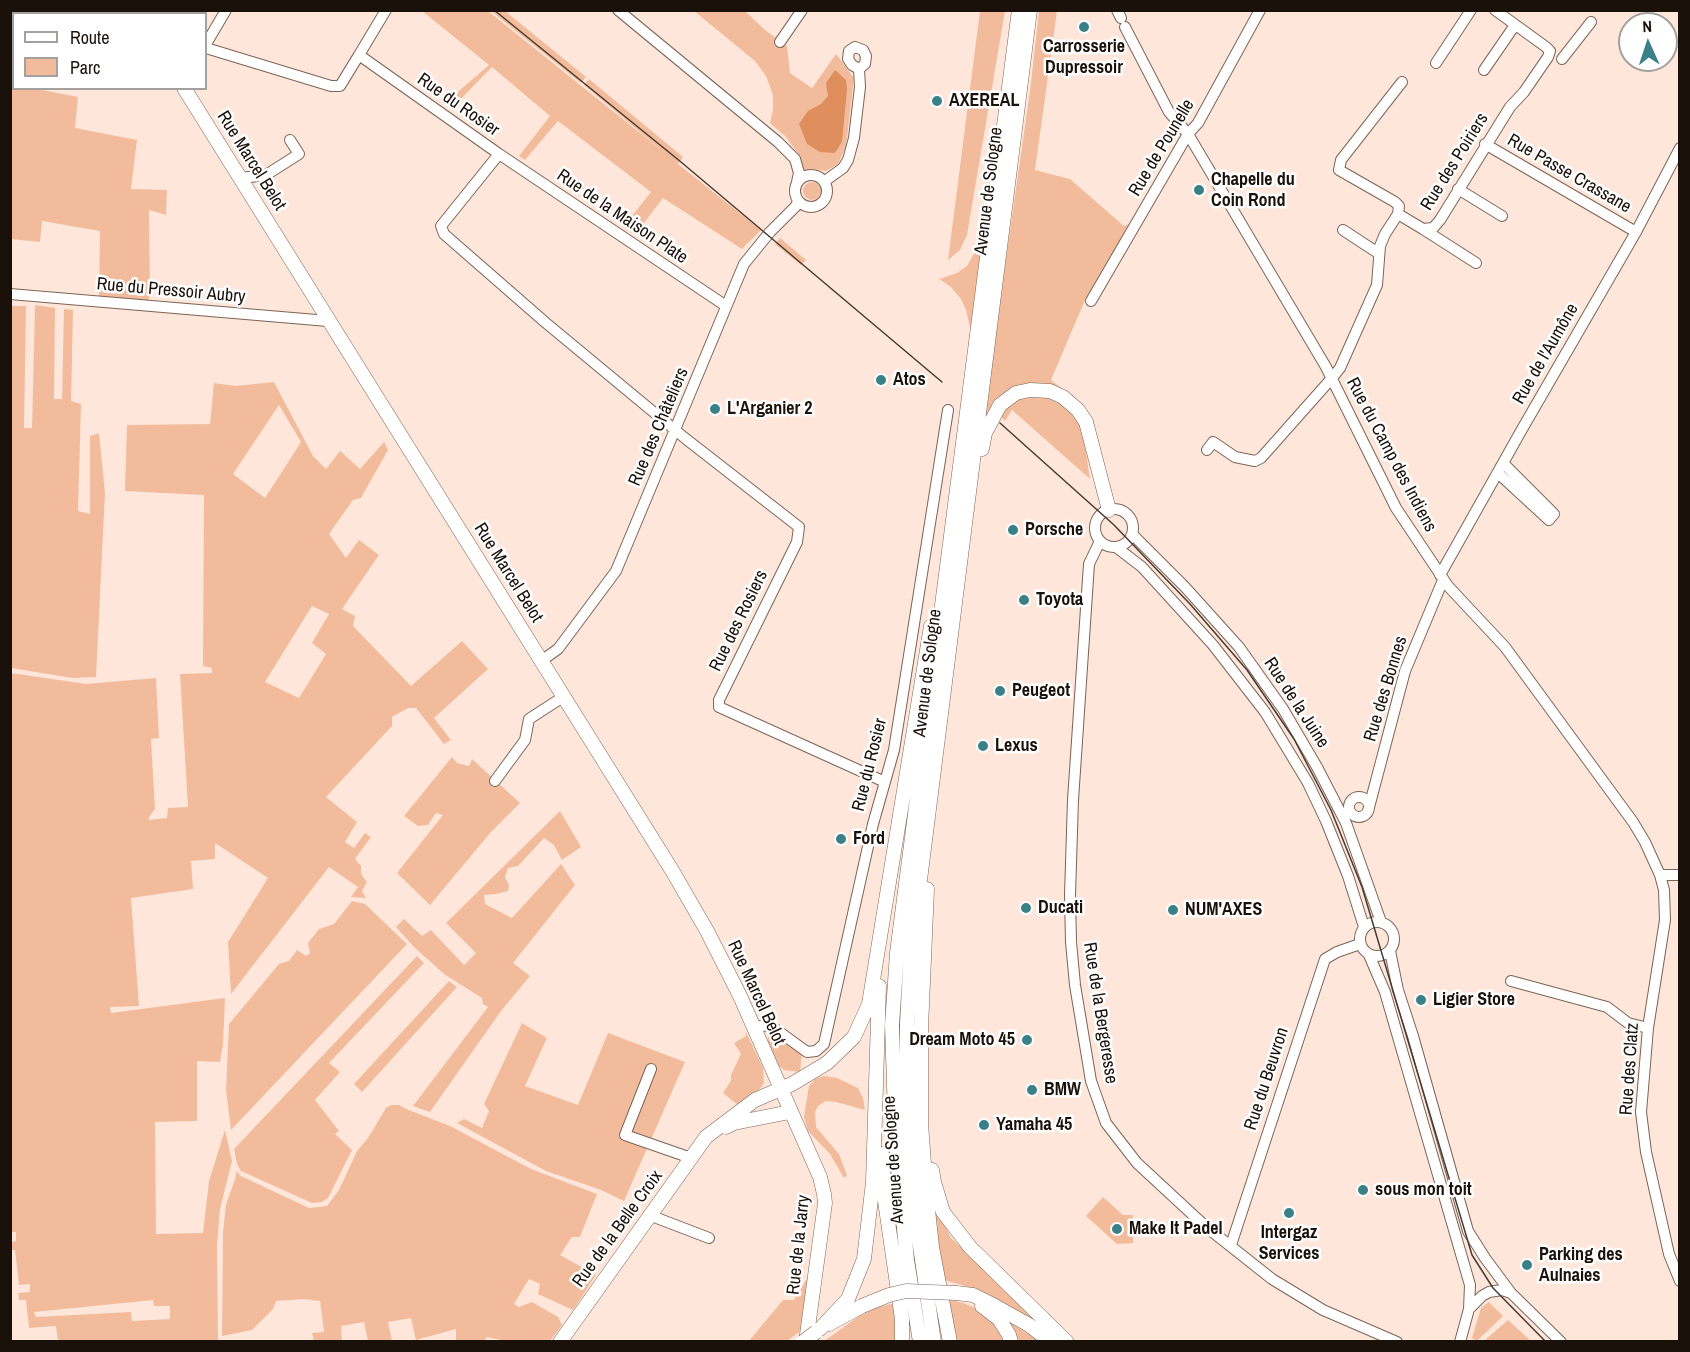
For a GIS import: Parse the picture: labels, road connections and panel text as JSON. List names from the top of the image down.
{
  "streets": {
    "main road": [
      "Rue Marcel Belot",
      "Avenue de Sologne",
      "Rue de la Belle Croix",
      "Rue de la Jarry"
    ],
    "street": [
      "Rue du Rosier",
      "Rue de Pounelle",
      "Rue des Poiriers",
      "Rue Passe Crassane",
      "Rue de la Maison Plate",
      "Rue du Pressoir Aubry",
      "Rue de l'Aumône",
      "Rue des Châteliers",
      "Rue du Camp des Indiens",
      "Rue des Rosiers",
      "Rue des Bonnes",
      "Rue de la Juine",
      "Rue de la Bergeresse",
      "Rue des Clatz",
      "Rue du Beuvron"
    ]
  },
  "crossings": [
    ["Rue du Rosier", "Rue Marcel Belot"],
    ["Rue du Rosier", "Rue de la Maison Plate"],
    ["Rue du Rosier", "Rue des Châteliers"],
    ["Rue du Rosier", "Rue des Rosiers"],
    ["Rue de Pounelle", "Rue du Camp des Indiens"],
    ["Rue Marcel Belot", "Rue du Pressoir Aubry"],
    ["Rue Marcel Belot", "Rue des Châteliers"],
    ["Rue Marcel Belot", "Rue de la Belle Croix"],
    ["Rue Marcel Belot", "Rue de la Jarry"],
    ["Rue des Poiriers", "Rue Passe Crassane"],
    ["Rue des Poiriers", "Rue du Camp des Indiens"],
    ["Rue Passe Crassane", "Rue de l'Aumône"],
    ["Rue de la Maison Plate", "Rue des Châteliers"],
    ["Rue de l'Aumône", "Rue du Camp des Indiens"],
    ["Rue de l'Aumône", "Rue des Bonnes"],
    ["Rue des Châteliers", "Rue des Rosiers"],
    ["Rue du Camp des Indiens", "Rue des Bonnes"],
    ["Rue du Camp des Indiens", "Rue des Clatz"],
    ["Rue de la Juine", "Rue de la Bergeresse"],
    ["Rue de la Juine", "Rue du Beuvron"],
    ["Rue de la Bergeresse", "Rue du Beuvron"],
    ["Rue de la Belle Croix", "Rue de la Jarry"]
  ],
  "places": [
    "Carrosserie Dupressoir",
    "AXEREAL",
    "Chapelle du Coin Rond",
    "Atos",
    "L'Arganier 2",
    "Porsche",
    "Toyota",
    "Peugeot",
    "Lexus",
    "Ford",
    "Ducati",
    "NUM'AXES",
    "Ligier Store",
    "Dream Moto 45",
    "BMW",
    "Yamaha 45",
    "sous mon toit",
    "Intergaz Services",
    "Make It Padel",
    "Parking des Aulnaies"
  ],
  "legend": ["Route", "Parc"],
  "north": "top"
}
